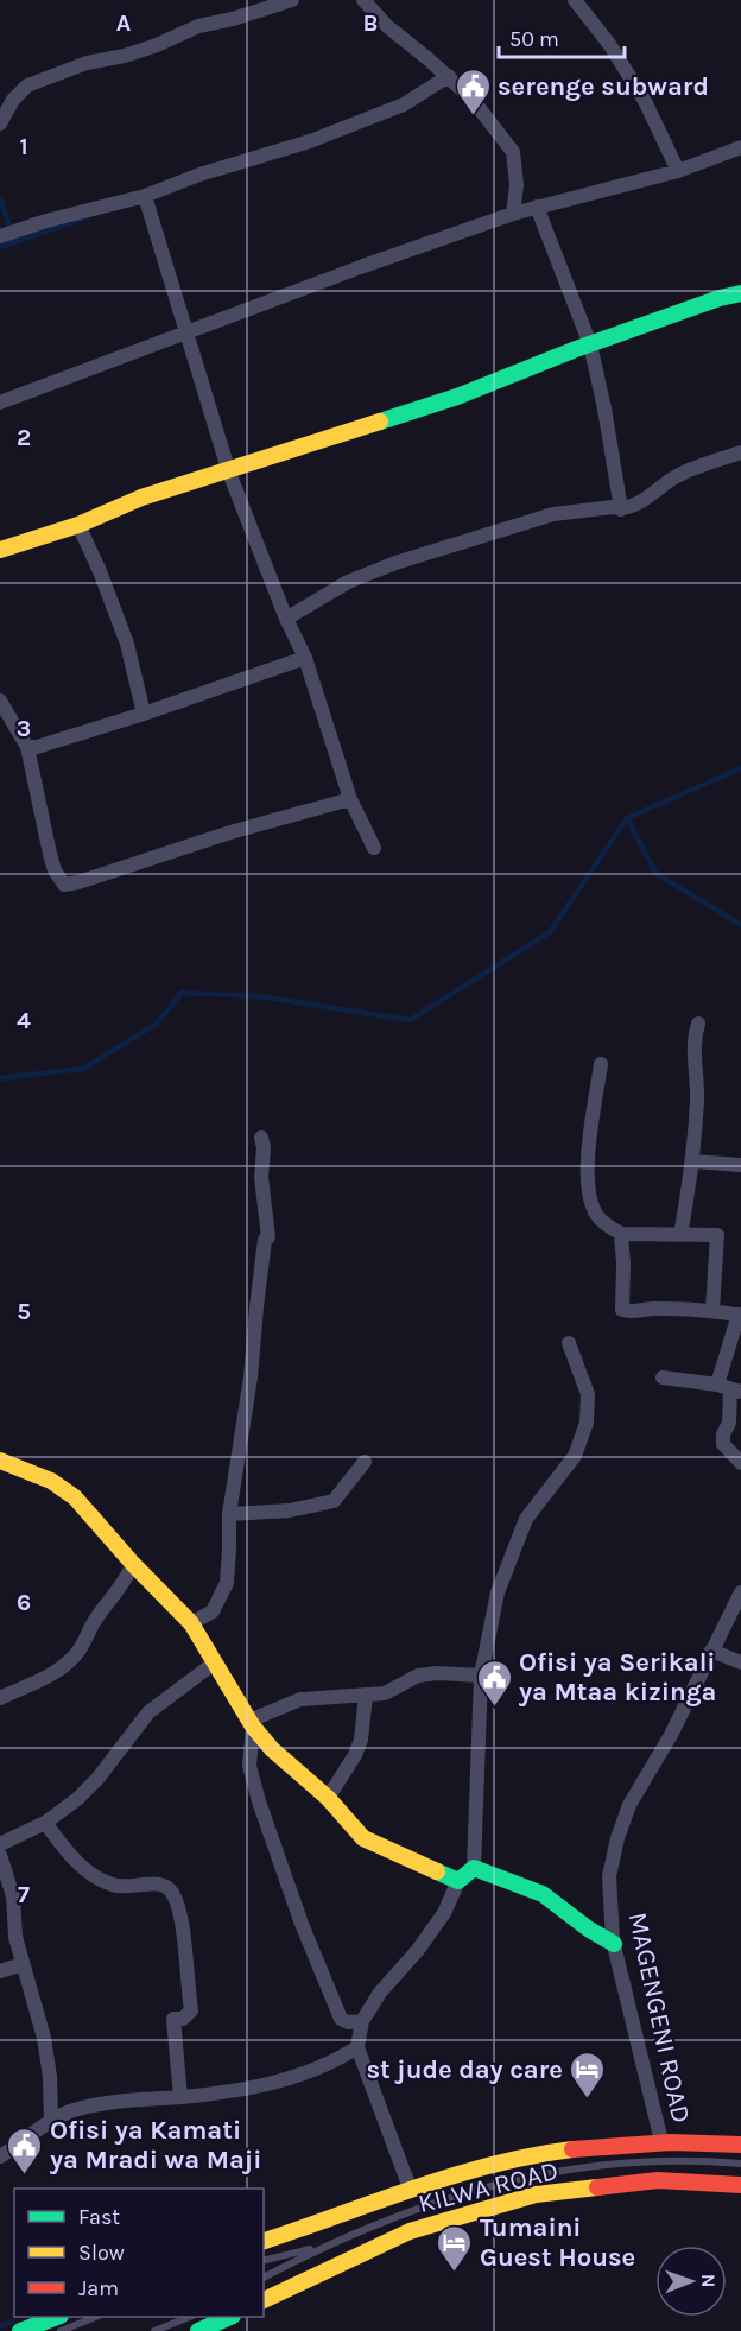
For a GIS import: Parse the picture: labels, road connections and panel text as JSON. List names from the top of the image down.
{
  "streets": {
    "main road": ["KILWA ROAD"],
    "street": ["MAGENGENI ROAD"]
  },
  "crossings": [
    ["MAGENGENI ROAD", "KILWA ROAD"]
  ],
  "places": {
    "public building": ["serenge subward", "Ofisi ya Serikali ya Mtaa kizinga", "Ofisi ya Kamati ya Mradi wa Maji"],
    "hotel": ["st jude day care", "Tumaini Guest House"]
  },
  "legend": ["Fast", "Slow", "Jam"],
  "scale_bar": "50 m",
  "north": "right",
  "grid": {
    "columns": ["A", "B"],
    "rows": [
      "1",
      "2",
      "3",
      "4",
      "5",
      "6",
      "7"
    ]
  }
}
